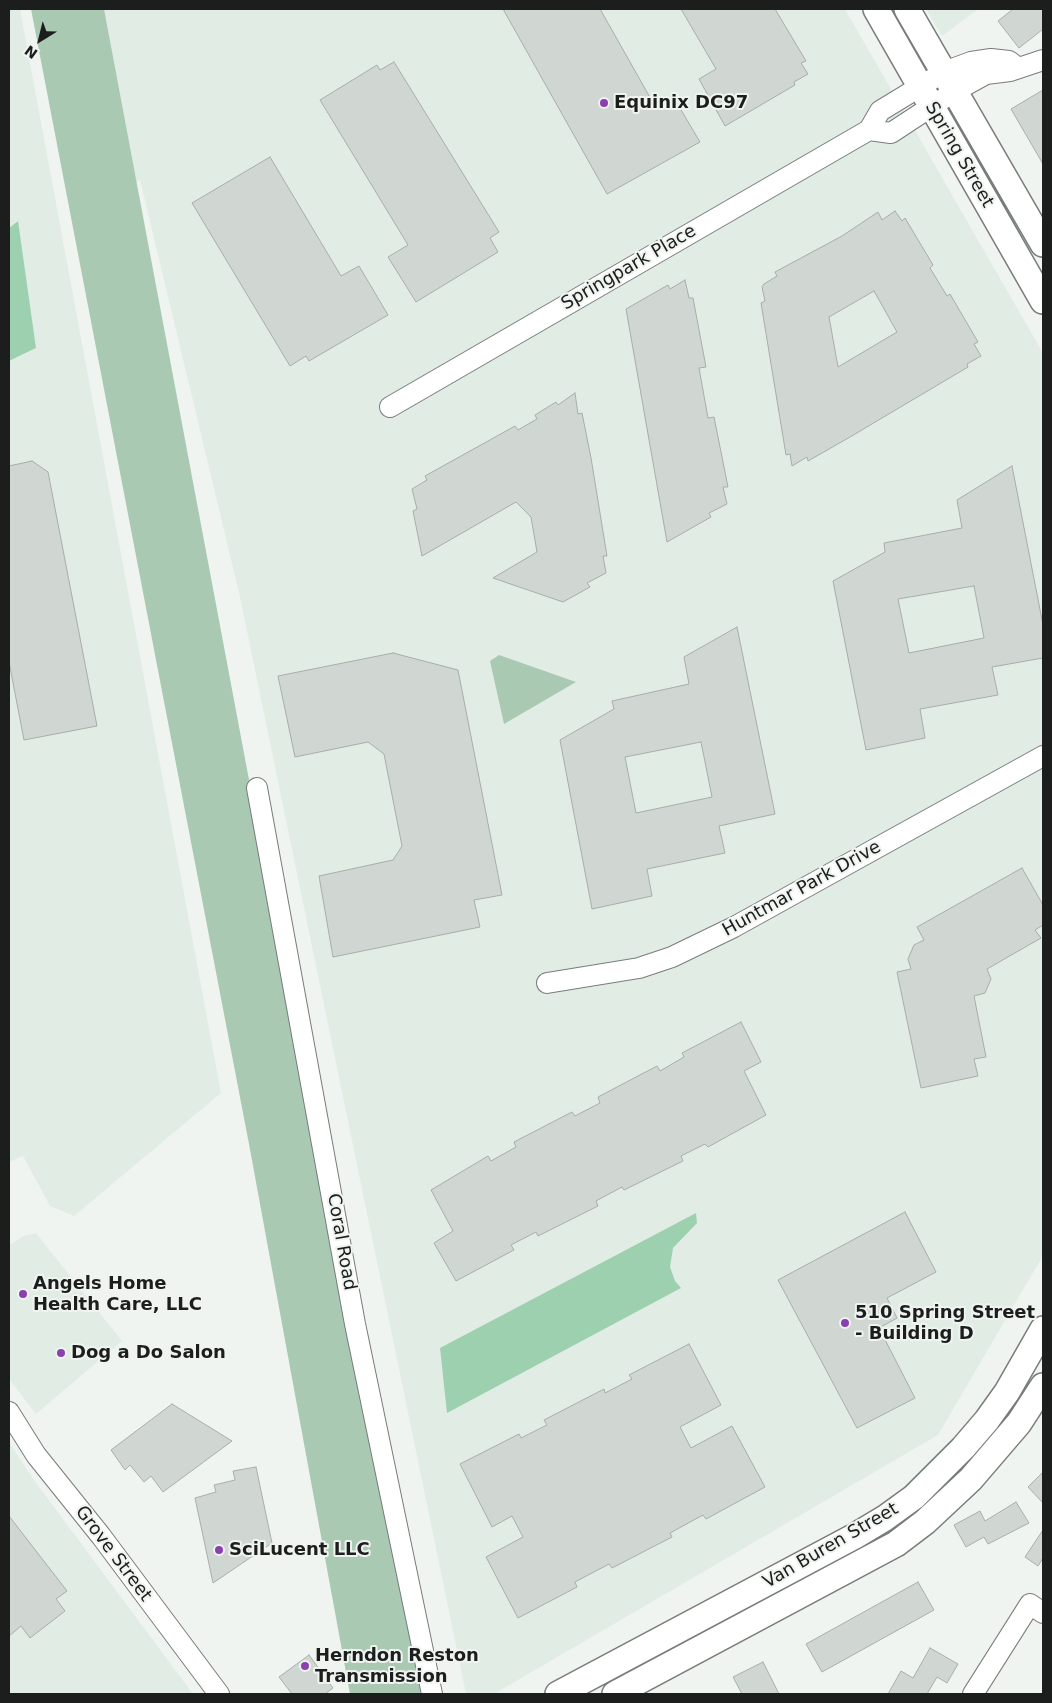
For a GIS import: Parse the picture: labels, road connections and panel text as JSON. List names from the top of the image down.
{
  "streets": {
    "main road": ["Spring Street", "Van Buren Street"],
    "street": [
      "Springpark Place",
      "Huntmar Park Drive",
      "Coral Road",
      "Grove Street"
    ]
  },
  "crossings": [
    ["Spring Street", "Springpark Place"]
  ],
  "places": [
    "Equinix DC97",
    "Angels Home Health Care, LLC",
    "510 Spring Street - Building D",
    "Dog a Do Salon",
    "SciLucent LLC",
    "Herndon Reston Transmission"
  ],
  "north": "bottom left"
}
